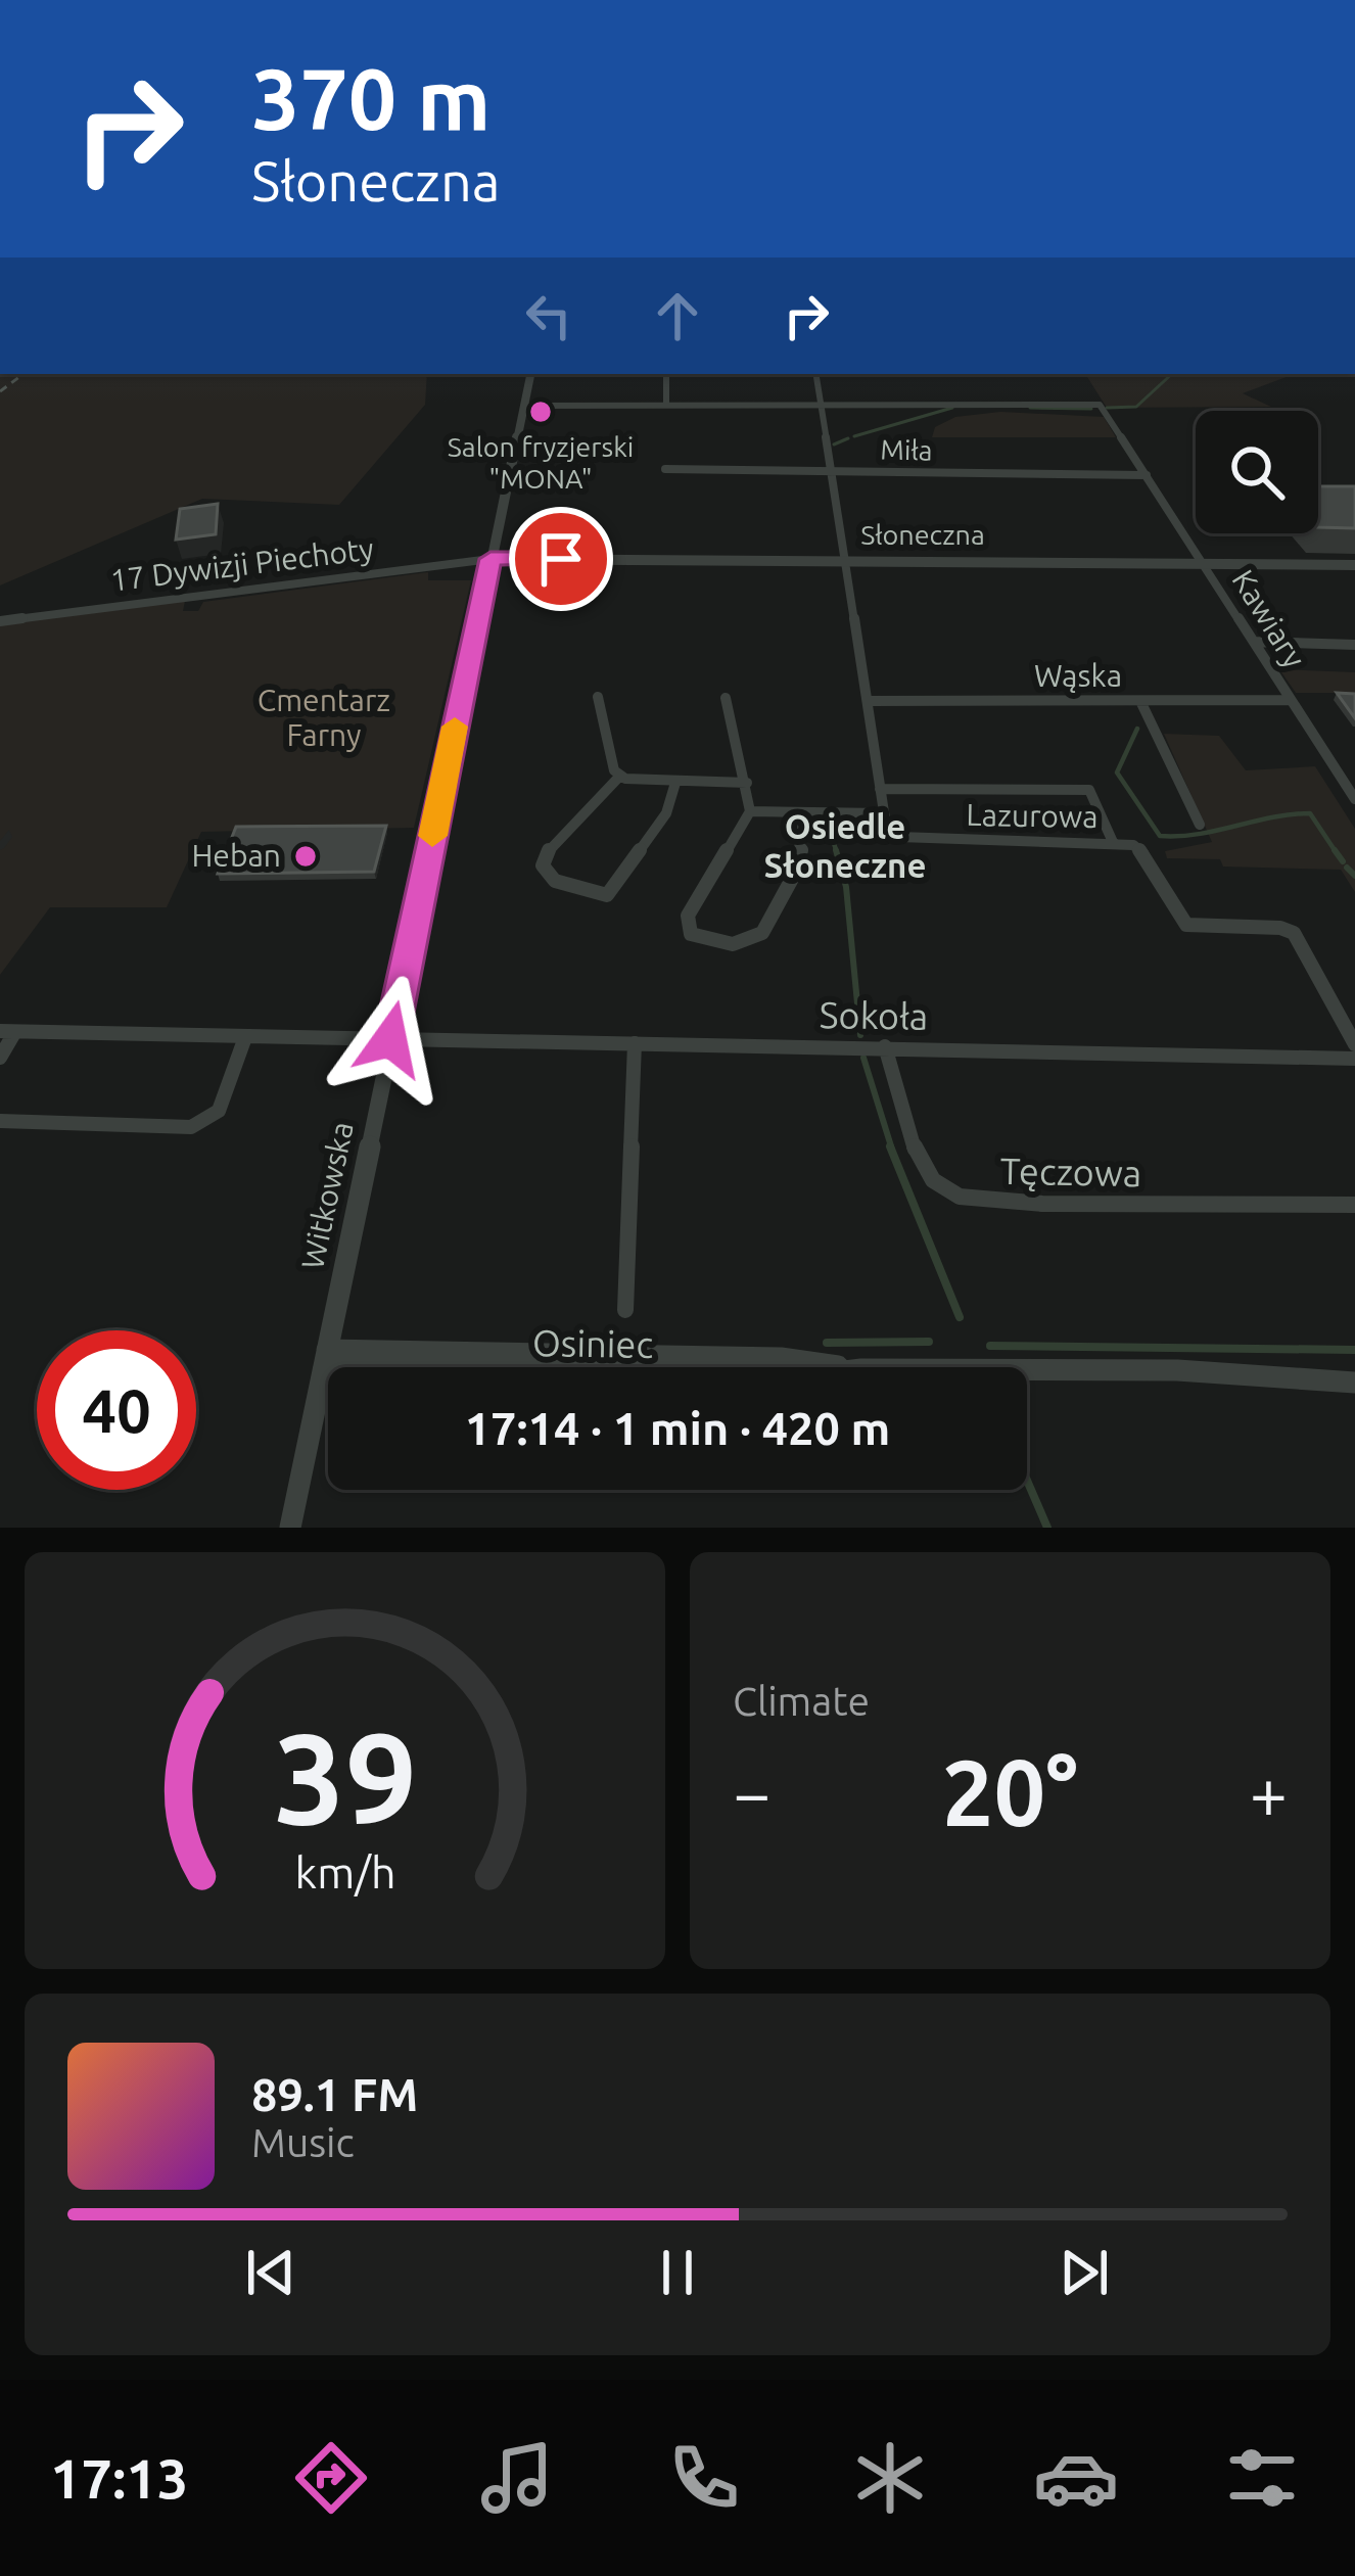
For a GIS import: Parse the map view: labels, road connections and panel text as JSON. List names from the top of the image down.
{
  "streets": {
    "street": [
      "Miła",
      "Słoneczna",
      "17 Dywizji Piechoty",
      "Kawiary",
      "Wąska",
      "Lazurowa",
      "Sokoła",
      "Tęczowa",
      "Witkowska",
      "Osiniec"
    ]
  },
  "crossings": [
    ["Miła", "Kawiary"],
    ["Słoneczna", "17 Dywizji Piechoty"],
    ["Słoneczna", "Kawiary"],
    ["Słoneczna", "Witkowska"],
    ["17 Dywizji Piechoty", "Witkowska"],
    ["Kawiary", "Wąska"],
    ["Sokoła", "Tęczowa"],
    ["Sokoła", "Witkowska"],
    ["Witkowska", "Osiniec"]
  ],
  "districts": ["Osiedle Słoneczne"],
  "parks": ["Cmentarz Farny"],
  "places": ["Salon fryzjerski \"MONA\"", "Heban"],
  "page": {
    "turn": ["370 m", "Słoneczna"],
    "limit": "40",
    "trip": "17:14 · 1 min · 420 m",
    "tile": "Climate",
    "heat": ["−", "20°", "+"],
    "song": ["89.1 FM", "Music"],
    "tabs": "17:13",
    "gauge": ["39", "km/h"]
  }
}
